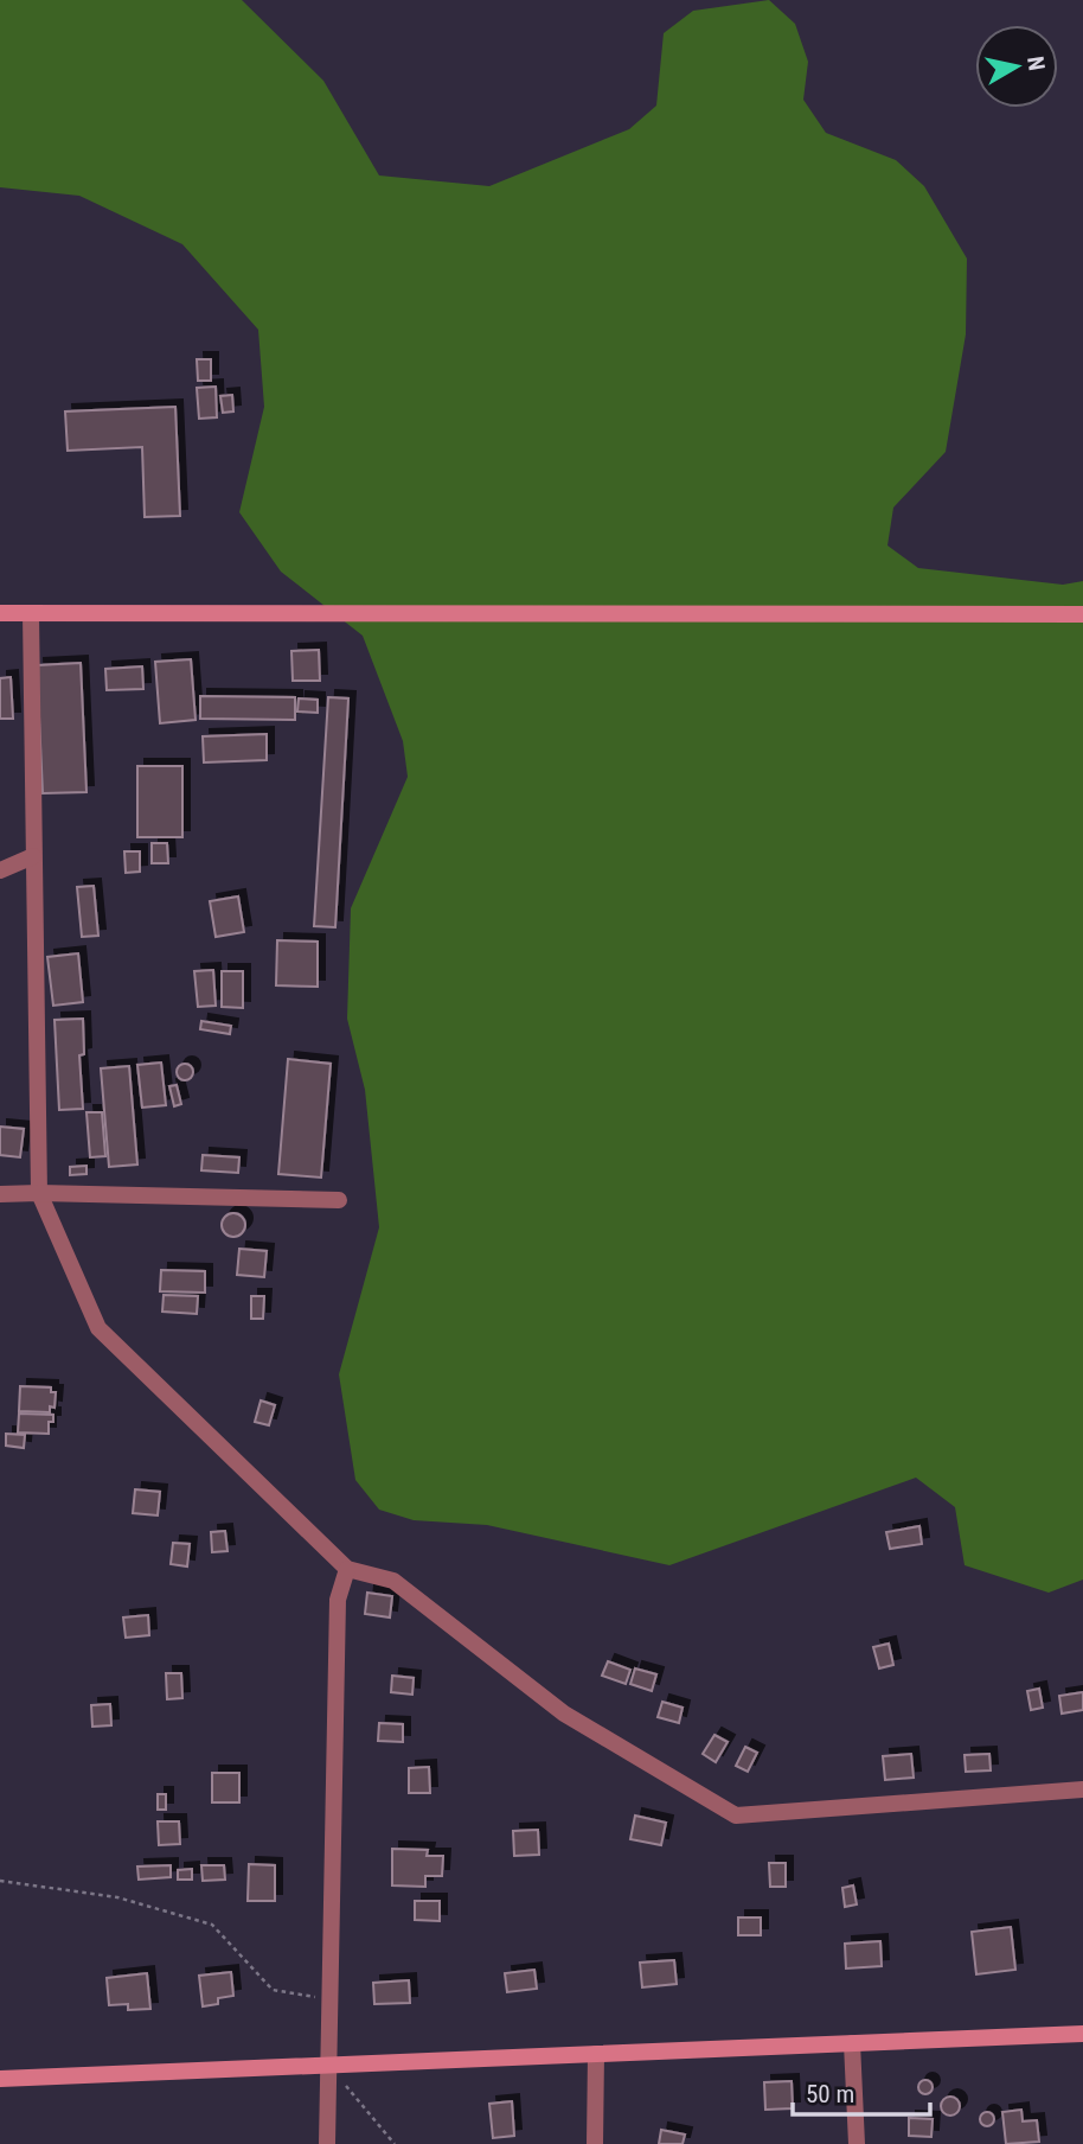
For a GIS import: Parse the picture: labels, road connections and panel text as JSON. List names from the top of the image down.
{
  "scale_bar": "50 m",
  "north": "right"
}
